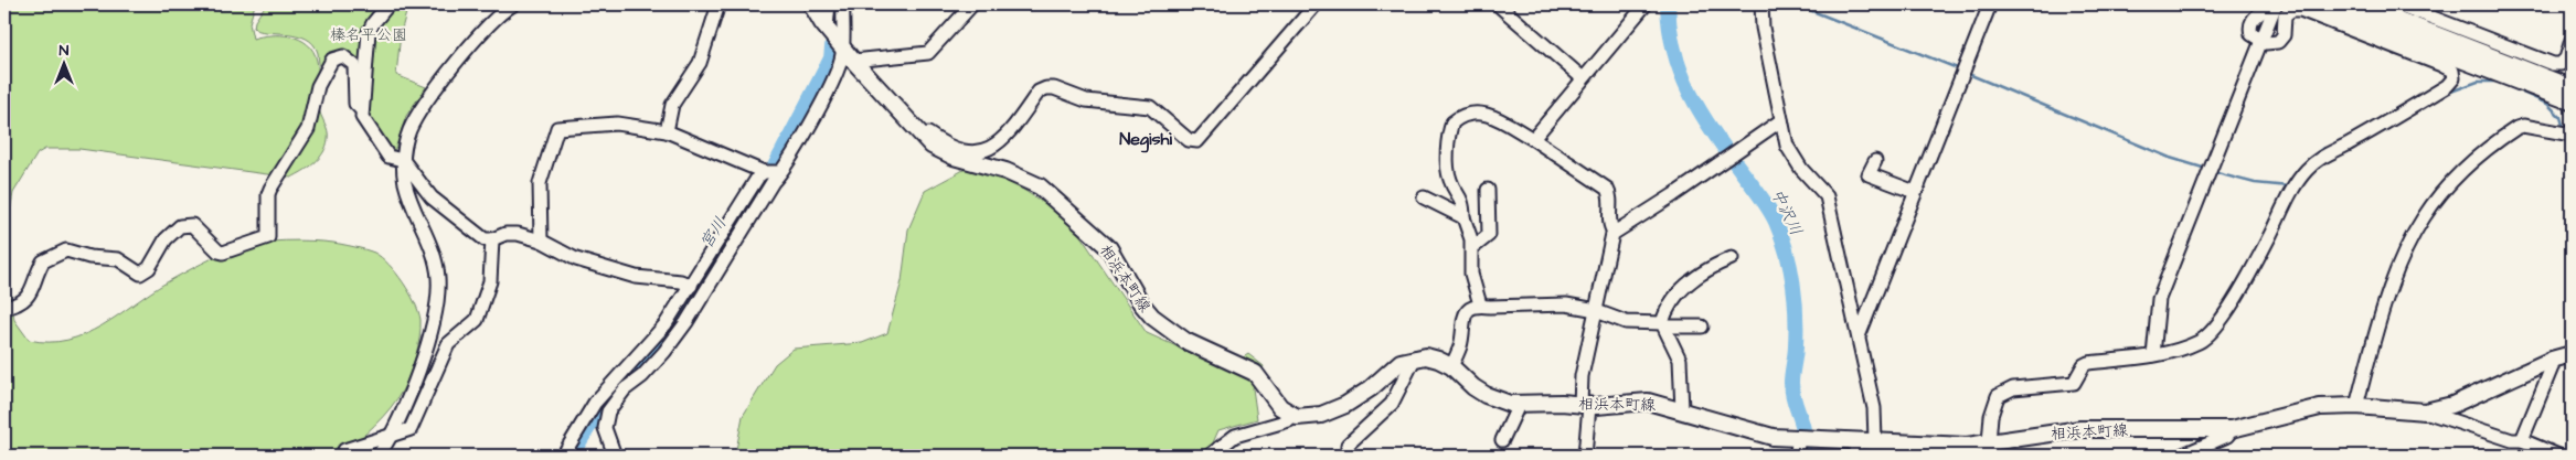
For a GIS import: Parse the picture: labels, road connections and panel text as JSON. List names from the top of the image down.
{
  "streets": {
    "main road": ["相浜本町線"]
  },
  "districts": ["Negishi"],
  "water": ["中沢川", "宮川"],
  "parks": ["榛名平公園"],
  "north": "top"
}
